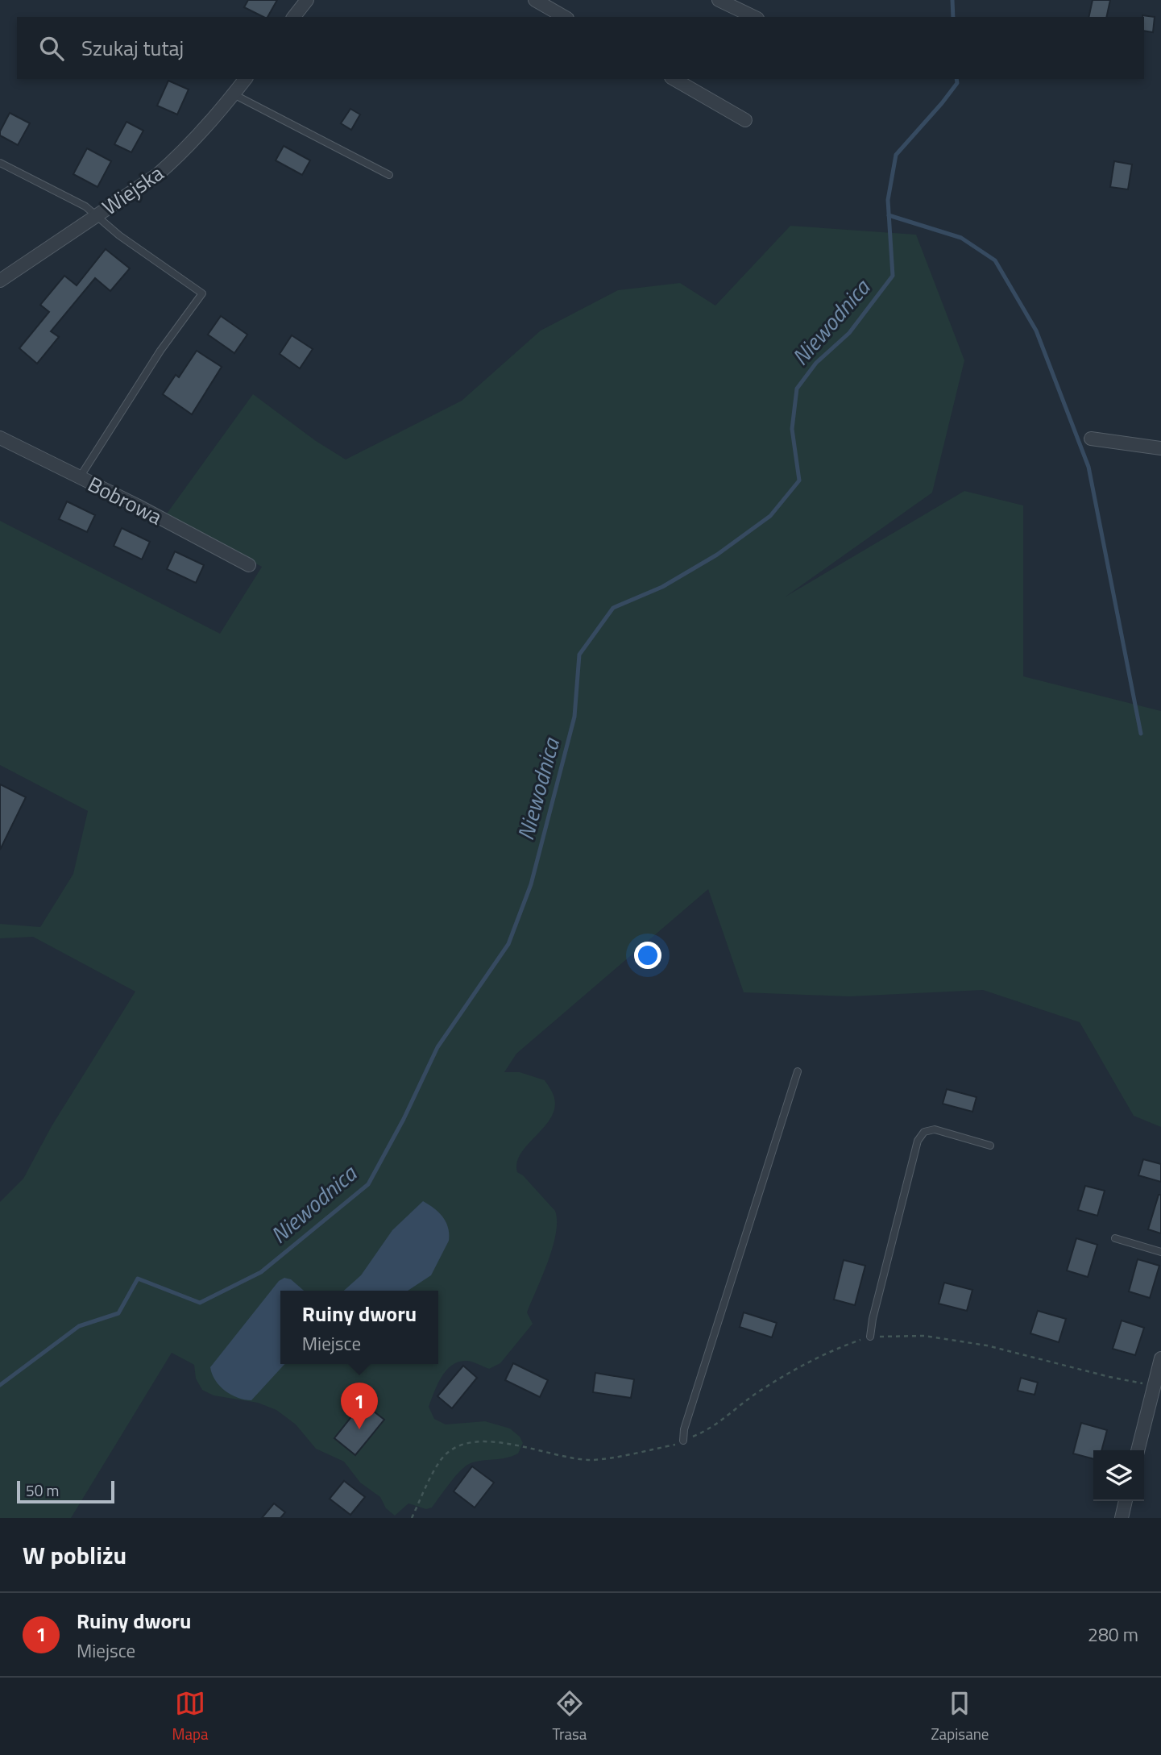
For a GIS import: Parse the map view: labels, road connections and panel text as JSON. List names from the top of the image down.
{
  "streets": {
    "street": ["Wiejska", "Bobrowa"]
  },
  "water": ["Niewodnica"],
  "scale_bar": "50 m",
  "page": {
    "search": "Szukaj tutaj",
    "popup": ["Ruiny dworu", "Miejsce"],
    "pins": "1",
    "scale": "50 m",
    "heading": "W pobliżu",
    "list": [
      {
        "mark": "1",
        "name": "Ruiny dworu",
        "note": "Miejsce",
        "value": "280 m"
      }
    ],
    "nav": ["Mapa", "Trasa", "Zapisane"]
  }
}
